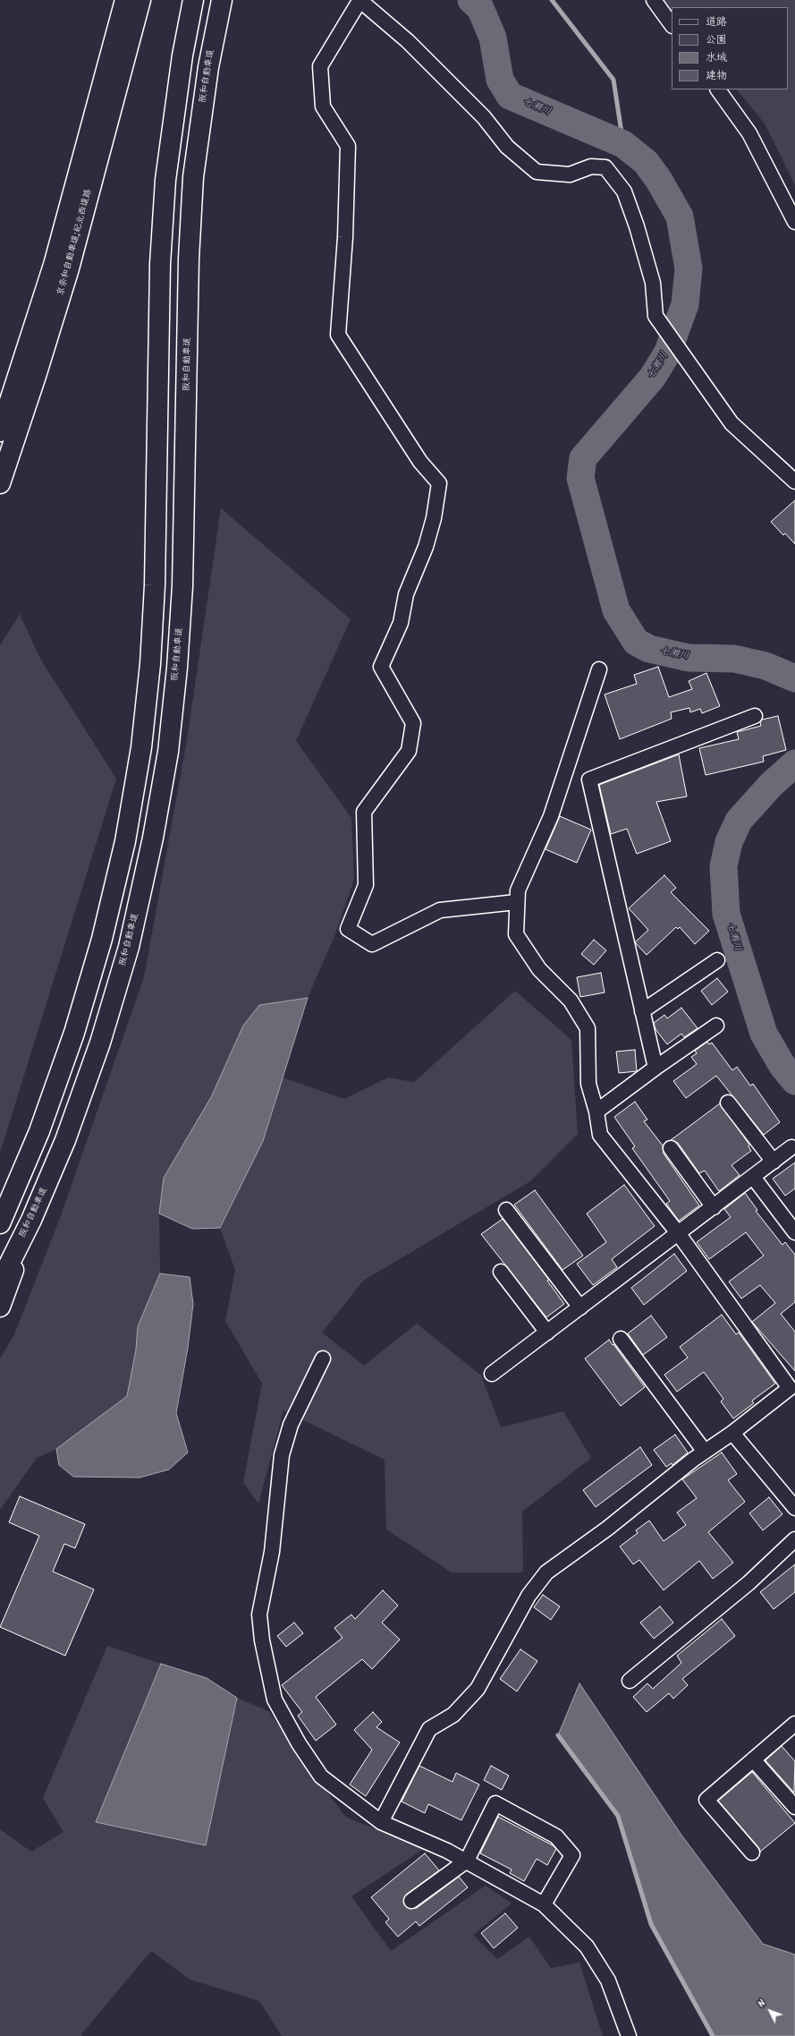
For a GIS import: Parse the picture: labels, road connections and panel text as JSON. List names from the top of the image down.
{
  "streets": {
    "highway": ["阪和自動車道", "京奈和自動車道;紀北西道路"]
  },
  "water": ["七瀬川"],
  "legend": [
    "道路",
    "公園",
    "水域",
    "建物"
  ],
  "north": "top left"
}
